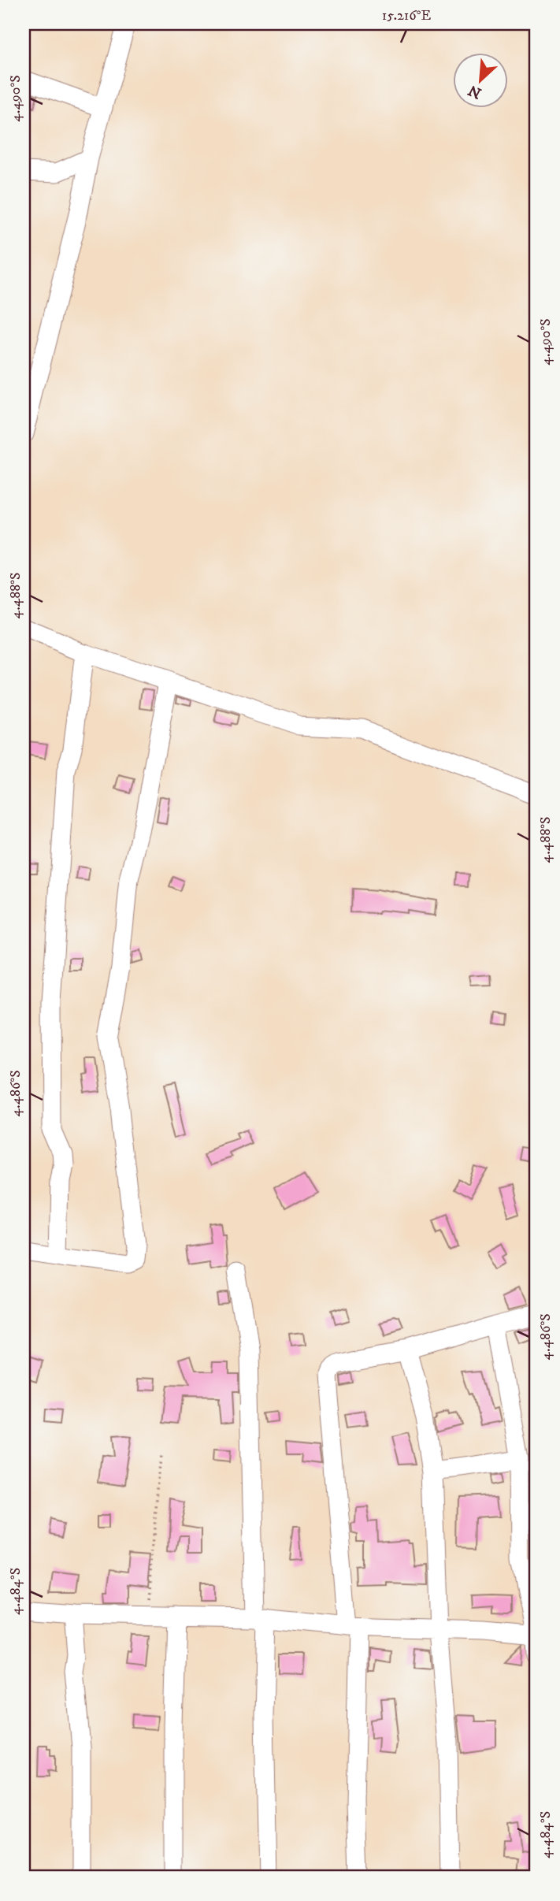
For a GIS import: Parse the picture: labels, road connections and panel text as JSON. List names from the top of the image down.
{
  "north": "bottom left",
  "coordinates": [
    "15.216°E",
    "4.490°S",
    "4.488°S",
    "4.486°S",
    "4.484°S"
  ]
}
